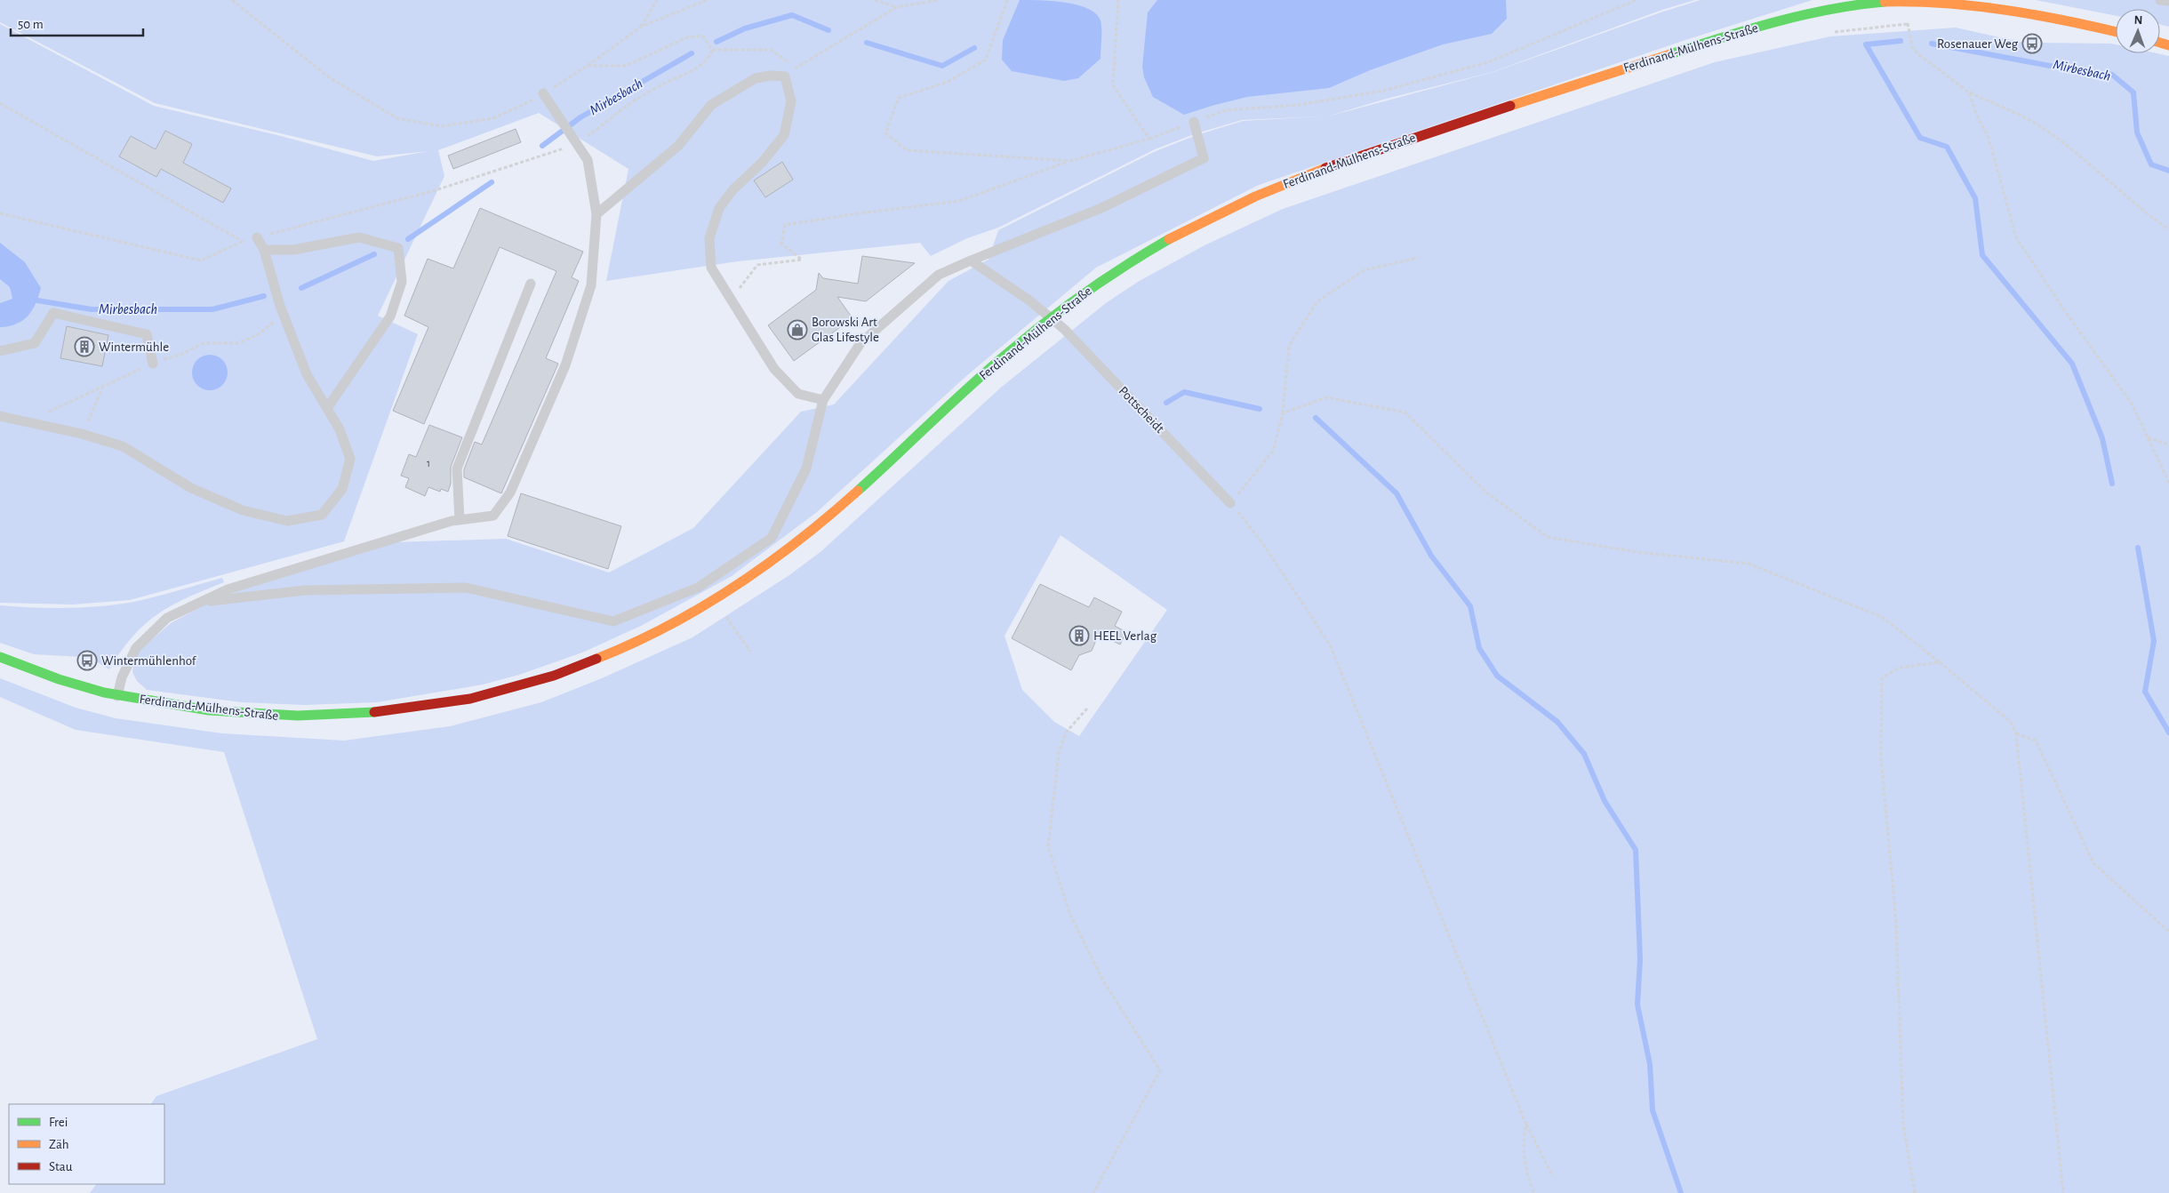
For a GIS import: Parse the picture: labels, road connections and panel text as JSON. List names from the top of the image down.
{
  "streets": {
    "main road": ["Ferdinand-Mülhens-Straße"],
    "lane": ["Pottscheidt"]
  },
  "crossings": [
    ["Ferdinand-Mülhens-Straße", "Pottscheidt"]
  ],
  "water": ["Mirbesbach"],
  "places": {
    "bus stop": ["Rosenauer Weg", "Wintermühlenhof"],
    "shop": ["Borowski Art Glas Lifestyle"],
    "building": ["Wintermühle", "HEEL Verlag"]
  },
  "house_numbers": ["1"],
  "legend": ["Frei", "Zäh", "Stau"],
  "scale_bar": "50 m",
  "north": "top"
}
